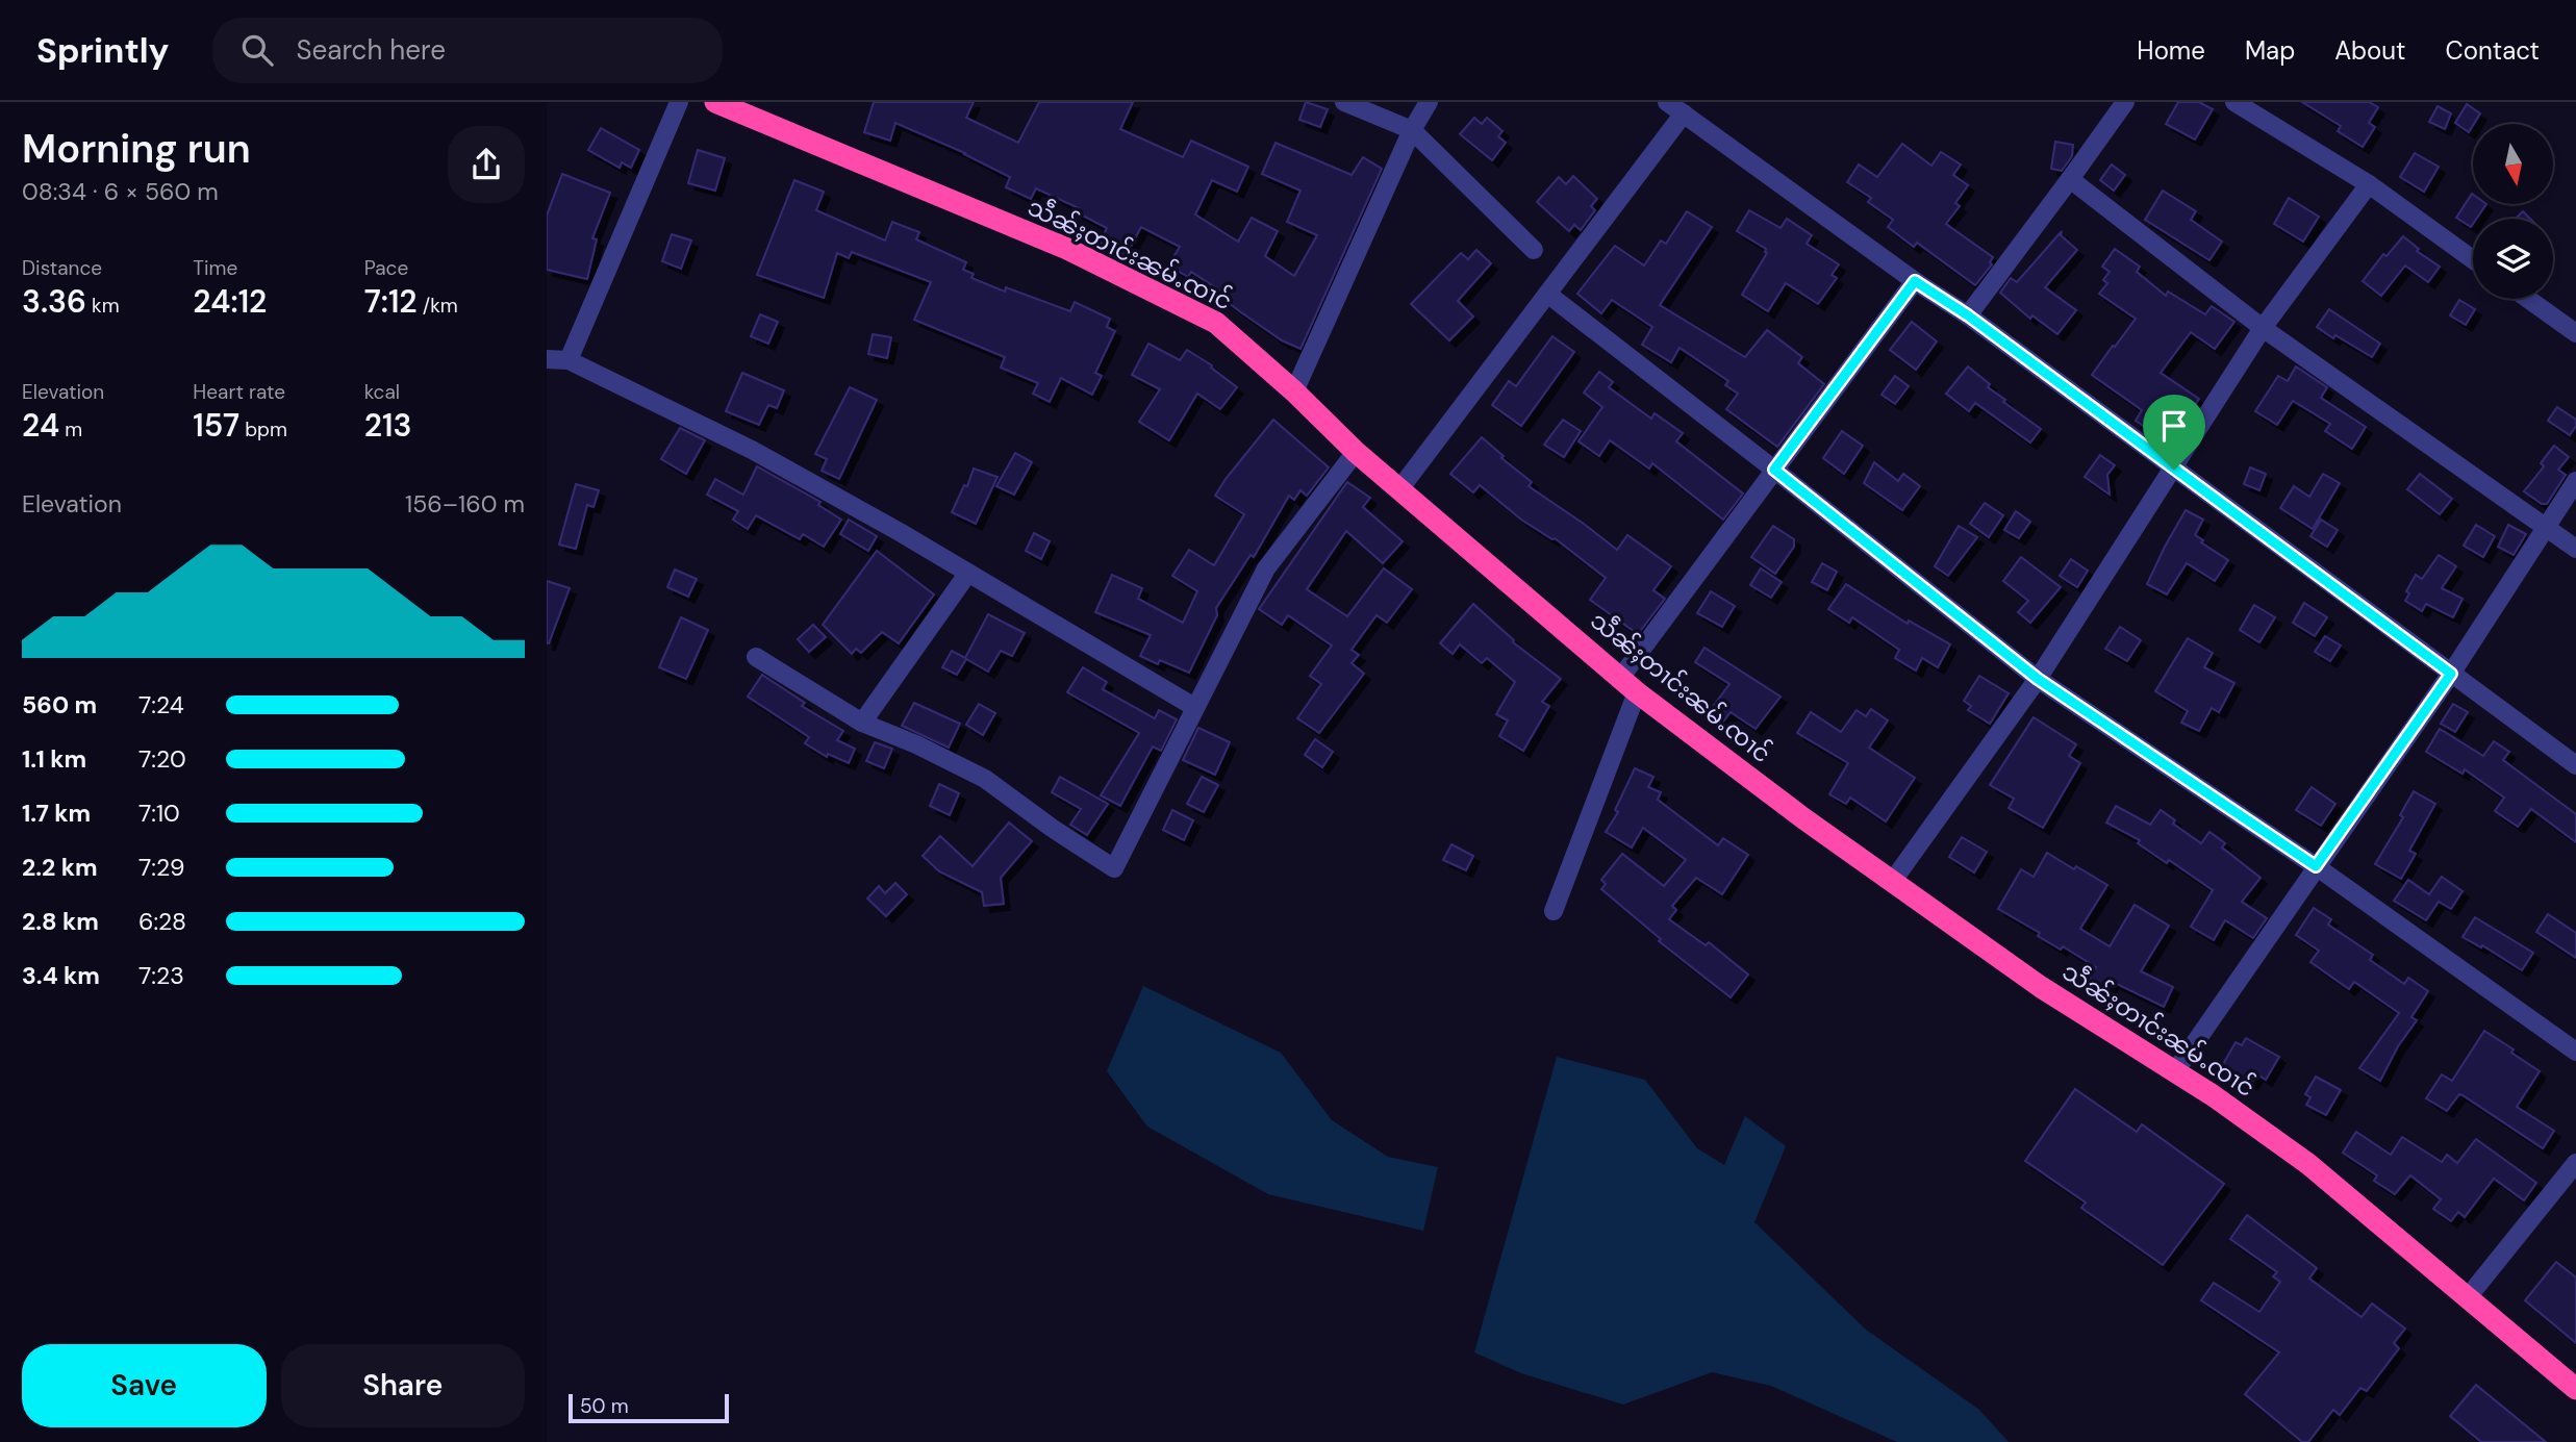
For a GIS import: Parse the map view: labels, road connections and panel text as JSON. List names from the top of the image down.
{
  "streets": {
    "highway": ["သဵၼ်ႈတၢင်းၼမ်ႉၸၢင်"]
  },
  "scale_bar": "50 m",
  "north": "bottom",
  "page": {
    "header": "Sprintly",
    "search": "Search here",
    "nav": [
      "Home",
      "Map",
      "About",
      "Contact"
    ],
    "heading": ["Morning run", "08:34 · 6 × 560 m"],
    "stats": [
      ["Distance", "3.36 km"],
      ["Time", "24:12"],
      ["Pace", "7:12 /km"],
      ["Elevation", "24 m"],
      ["Heart rate", "157 bpm"],
      ["kcal", "213"]
    ],
    "chart": ["Elevation", "156–160 m"],
    "list": [
      {
        "name": "560 m",
        "note": "7:24"
      },
      {
        "name": "1.1 km",
        "note": "7:20"
      },
      {
        "name": "1.7 km",
        "note": "7:10"
      },
      {
        "name": "2.2 km",
        "note": "7:29"
      },
      {
        "name": "2.8 km",
        "note": "6:28"
      },
      {
        "name": "3.4 km",
        "note": "7:23"
      }
    ],
    "buttons": ["Save", "Share"],
    "scale": "50 m"
  }
}
